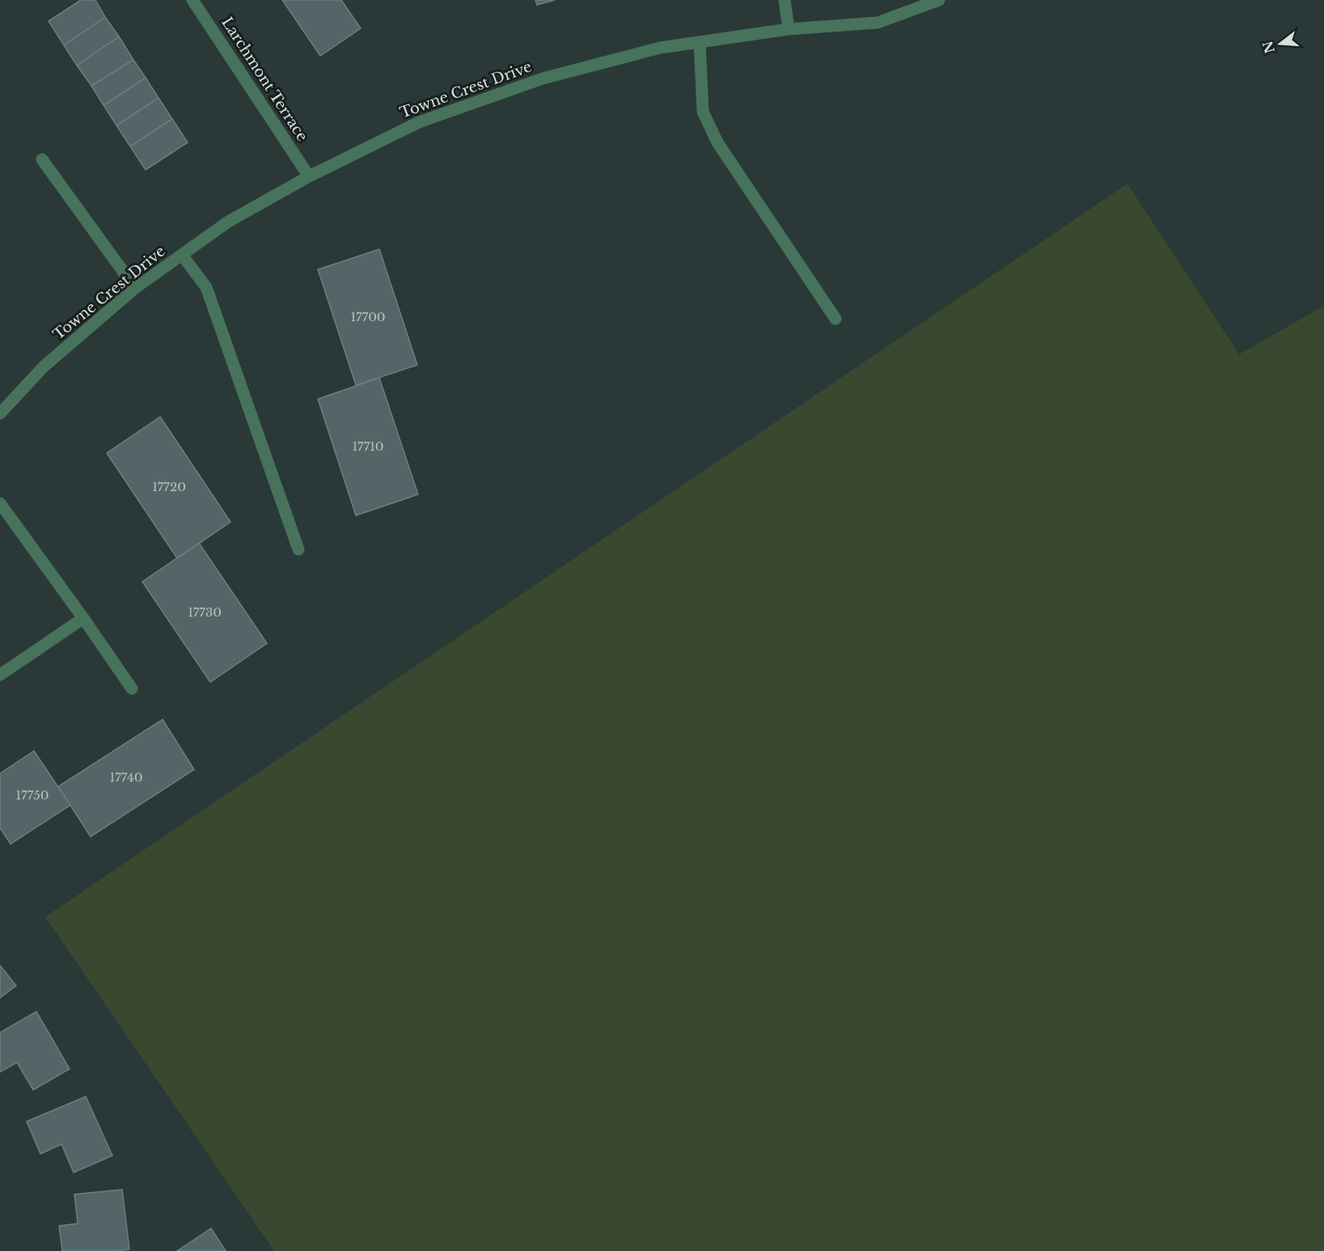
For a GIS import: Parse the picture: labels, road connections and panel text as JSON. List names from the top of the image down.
{
  "streets": {
    "street": ["Larchmont Terrace", "Towne Crest Drive"]
  },
  "crossings": [
    ["Larchmont Terrace", "Towne Crest Drive"]
  ],
  "house_numbers": [
    "17700",
    "17710",
    "17720",
    "17730",
    "17740",
    "17750"
  ],
  "north": "left"
}
